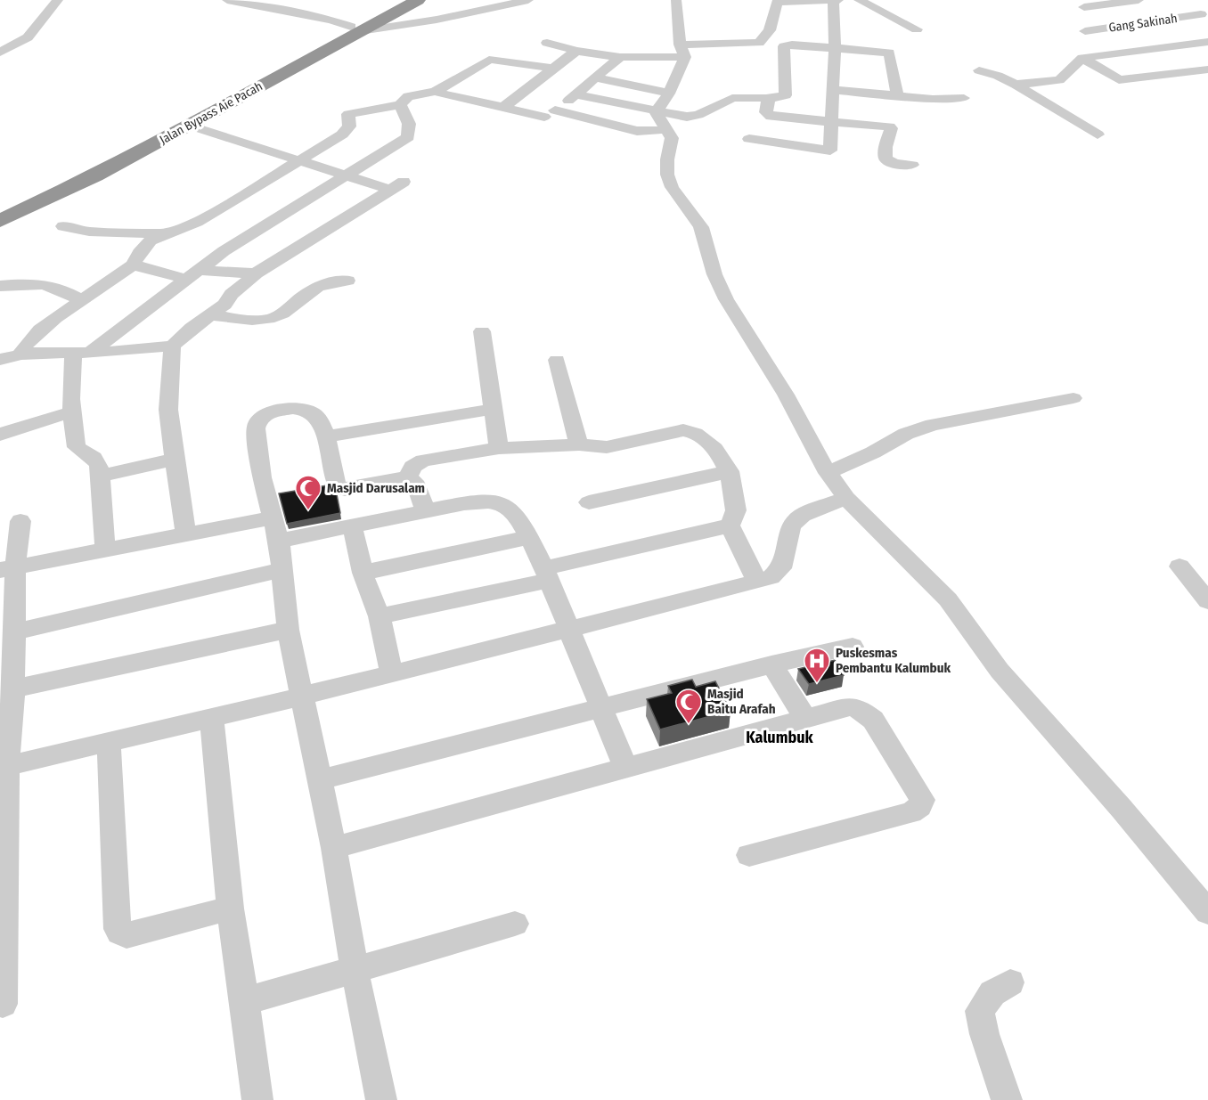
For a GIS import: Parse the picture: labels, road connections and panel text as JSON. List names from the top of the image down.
{
  "streets": {
    "highway": ["Jalan Bypass Aie Pacah"],
    "street": ["Gang Sakinah"]
  },
  "districts": ["Kalumbuk"],
  "places": {
    "mosque": ["Masjid Darusalam", "Masjid Baitu Arafah"],
    "hospital": ["Puskesmas Pembantu Kalumbuk"]
  }
}
